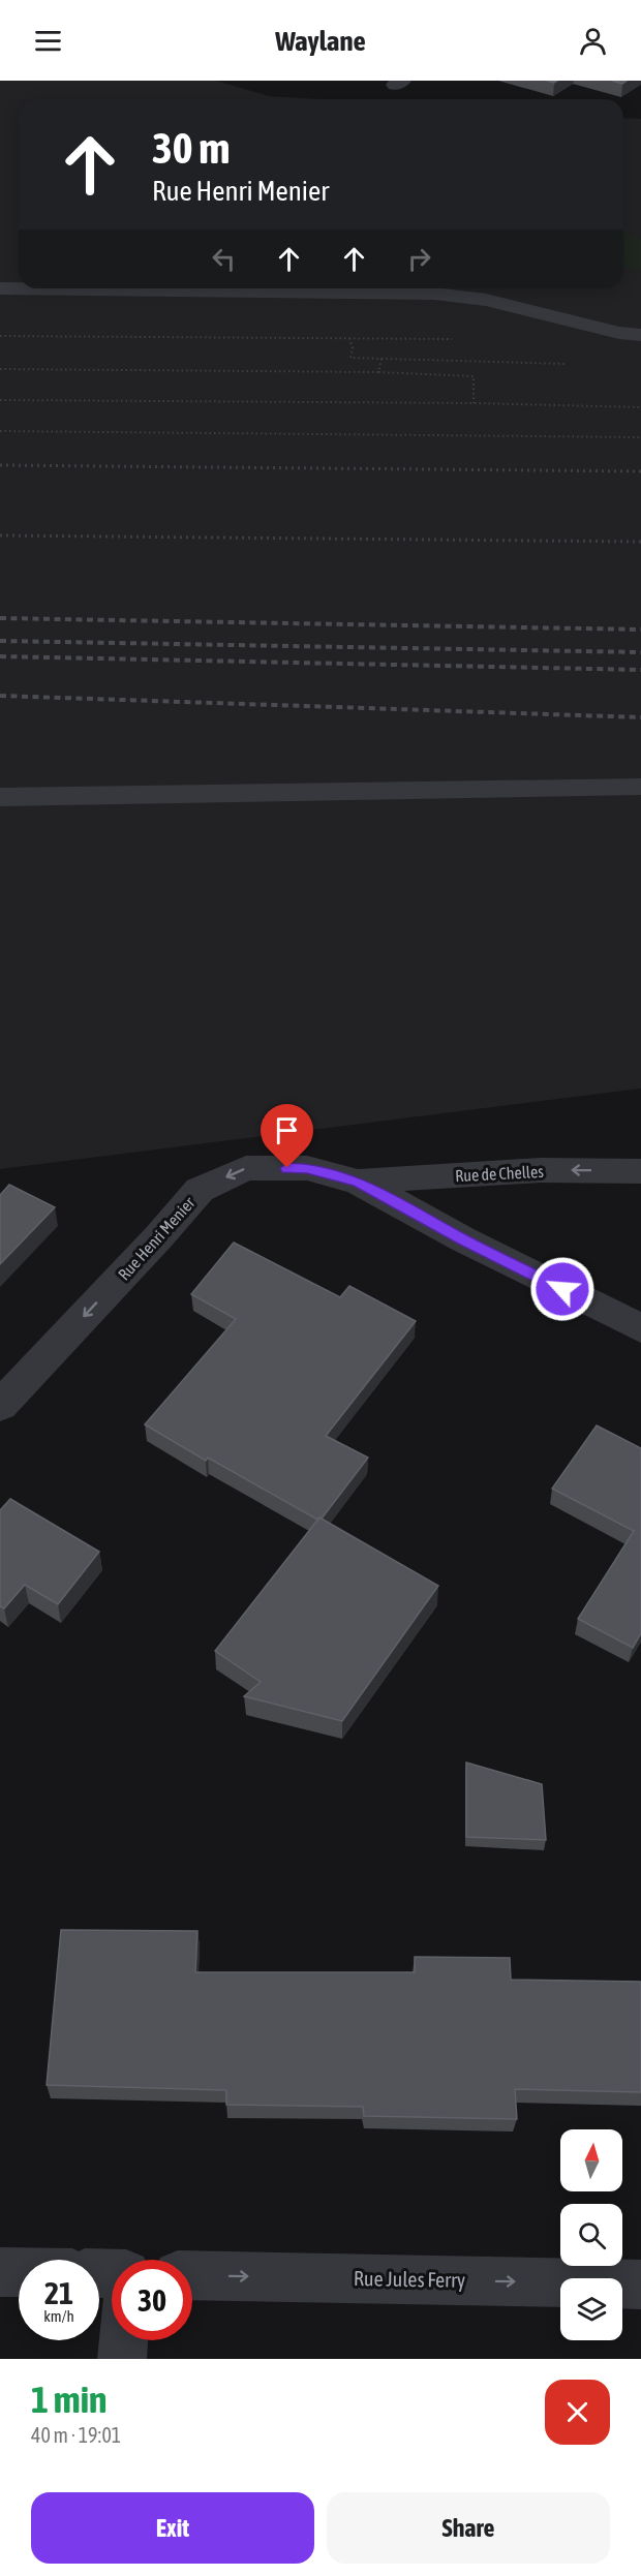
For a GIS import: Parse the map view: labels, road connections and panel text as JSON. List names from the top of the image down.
{
  "streets": {
    "street": ["Rue de Chelles", "Rue Henri Menier", "Rue Jules Ferry"]
  },
  "crossings": [
    ["Rue de Chelles", "Rue Henri Menier"]
  ],
  "one_way": ["Rue de Chelles", "Rue Henri Menier", "Rue Jules Ferry"],
  "north": "top",
  "page": {
    "header": "Waylane",
    "turn": ["30 m", "Rue Henri Menier"],
    "speed": "21 km/h",
    "limit": "30",
    "heading": ["1 min", "40 m · 19:01"],
    "buttons": ["Exit", "Share"]
  }
}
